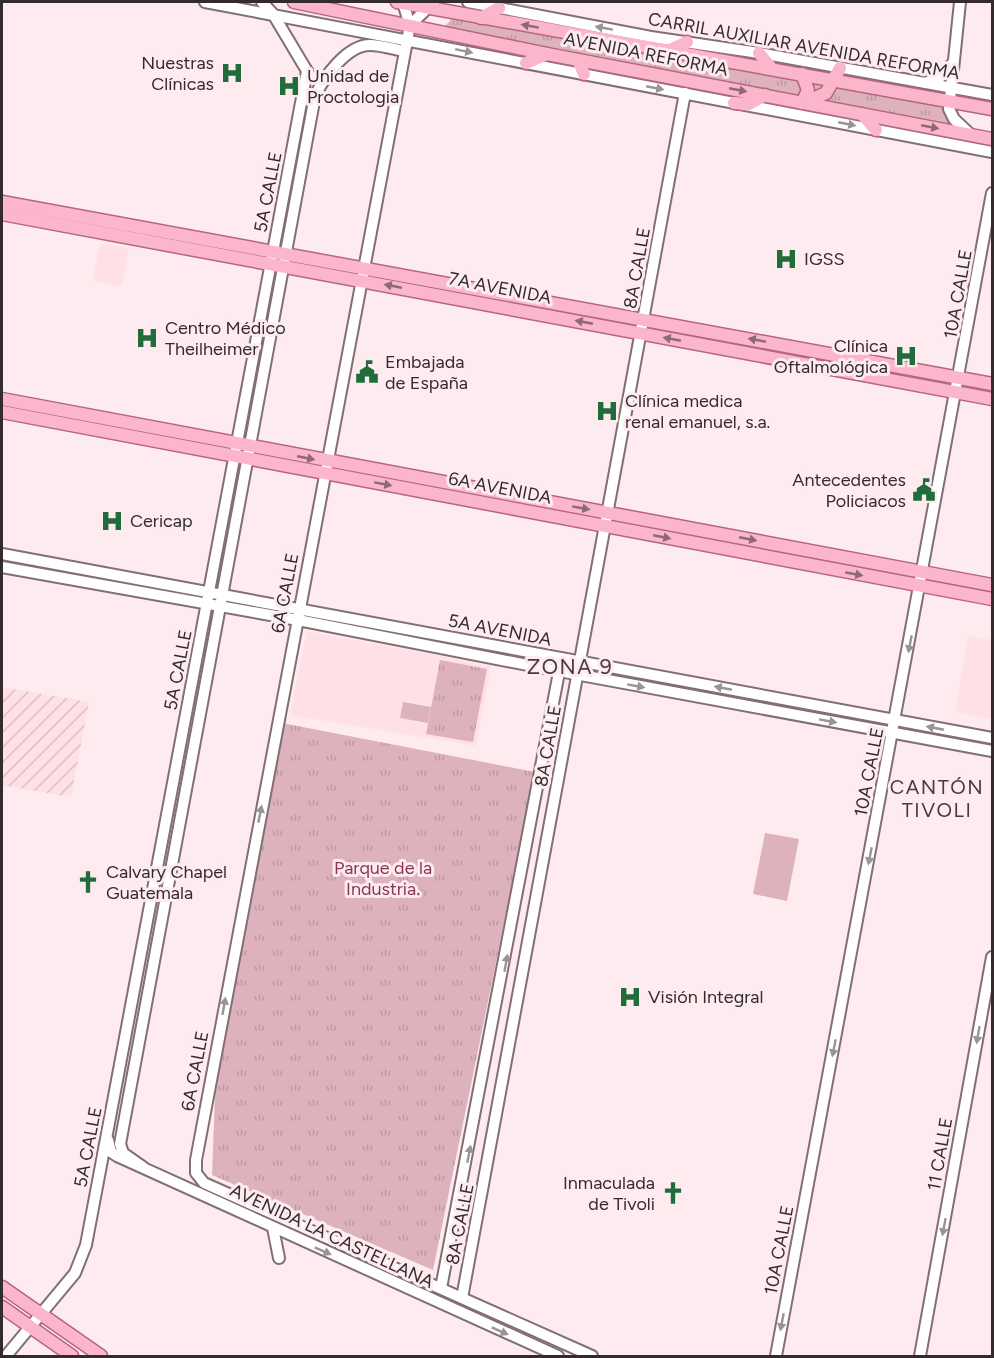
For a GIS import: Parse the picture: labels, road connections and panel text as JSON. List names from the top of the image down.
{
  "streets": {
    "main road": ["AVENIDA REFORMA", "7A AVENIDA", "6A AVENIDA"],
    "street": [
      "CARRIL AUXILIAR AVENIDA REFORMA",
      "5A CALLE",
      "8A CALLE",
      "10A CALLE",
      "6A CALLE",
      "5A AVENIDA",
      "11 CALLE",
      "AVENIDA LA CASTELLANA"
    ]
  },
  "crossings": [
    ["CARRIL AUXILIAR AVENIDA REFORMA", "AVENIDA REFORMA"],
    ["AVENIDA REFORMA", "6A CALLE"],
    ["5A CALLE", "7A AVENIDA"],
    ["5A CALLE", "6A AVENIDA"],
    ["5A CALLE", "6A CALLE"],
    ["5A CALLE", "5A AVENIDA"],
    ["5A CALLE", "AVENIDA LA CASTELLANA"],
    ["8A CALLE", "7A AVENIDA"],
    ["8A CALLE", "6A AVENIDA"],
    ["8A CALLE", "5A AVENIDA"],
    ["8A CALLE", "AVENIDA LA CASTELLANA"],
    ["7A AVENIDA", "10A CALLE"],
    ["7A AVENIDA", "6A CALLE"],
    ["10A CALLE", "6A AVENIDA"],
    ["10A CALLE", "5A AVENIDA"],
    ["6A AVENIDA", "6A CALLE"],
    ["6A CALLE", "5A AVENIDA"],
    ["6A CALLE", "AVENIDA LA CASTELLANA"]
  ],
  "one_way": [
    "10A CALLE",
    "6A AVENIDA",
    "6A CALLE",
    "11 CALLE"
  ],
  "districts": ["ZONA 9", "CANTÓN TIVOLI"],
  "parks": ["Parque de la Industria."],
  "places": {
    "hospital": [
      "Nuestras Clínicas",
      "Unidad de Proctologia",
      "IGSS",
      "Centro Médico Theilheimer",
      "Clínica Oftalmológica",
      "Clínica medica renal emanuel, s.a.",
      "Cericap",
      "Visión Integral"
    ],
    "public building": ["Embajada de España", "Antecedentes Policiacos"],
    "church": ["Calvary Chapel Guatemala", "Inmaculada de Tivoli"]
  }
}
